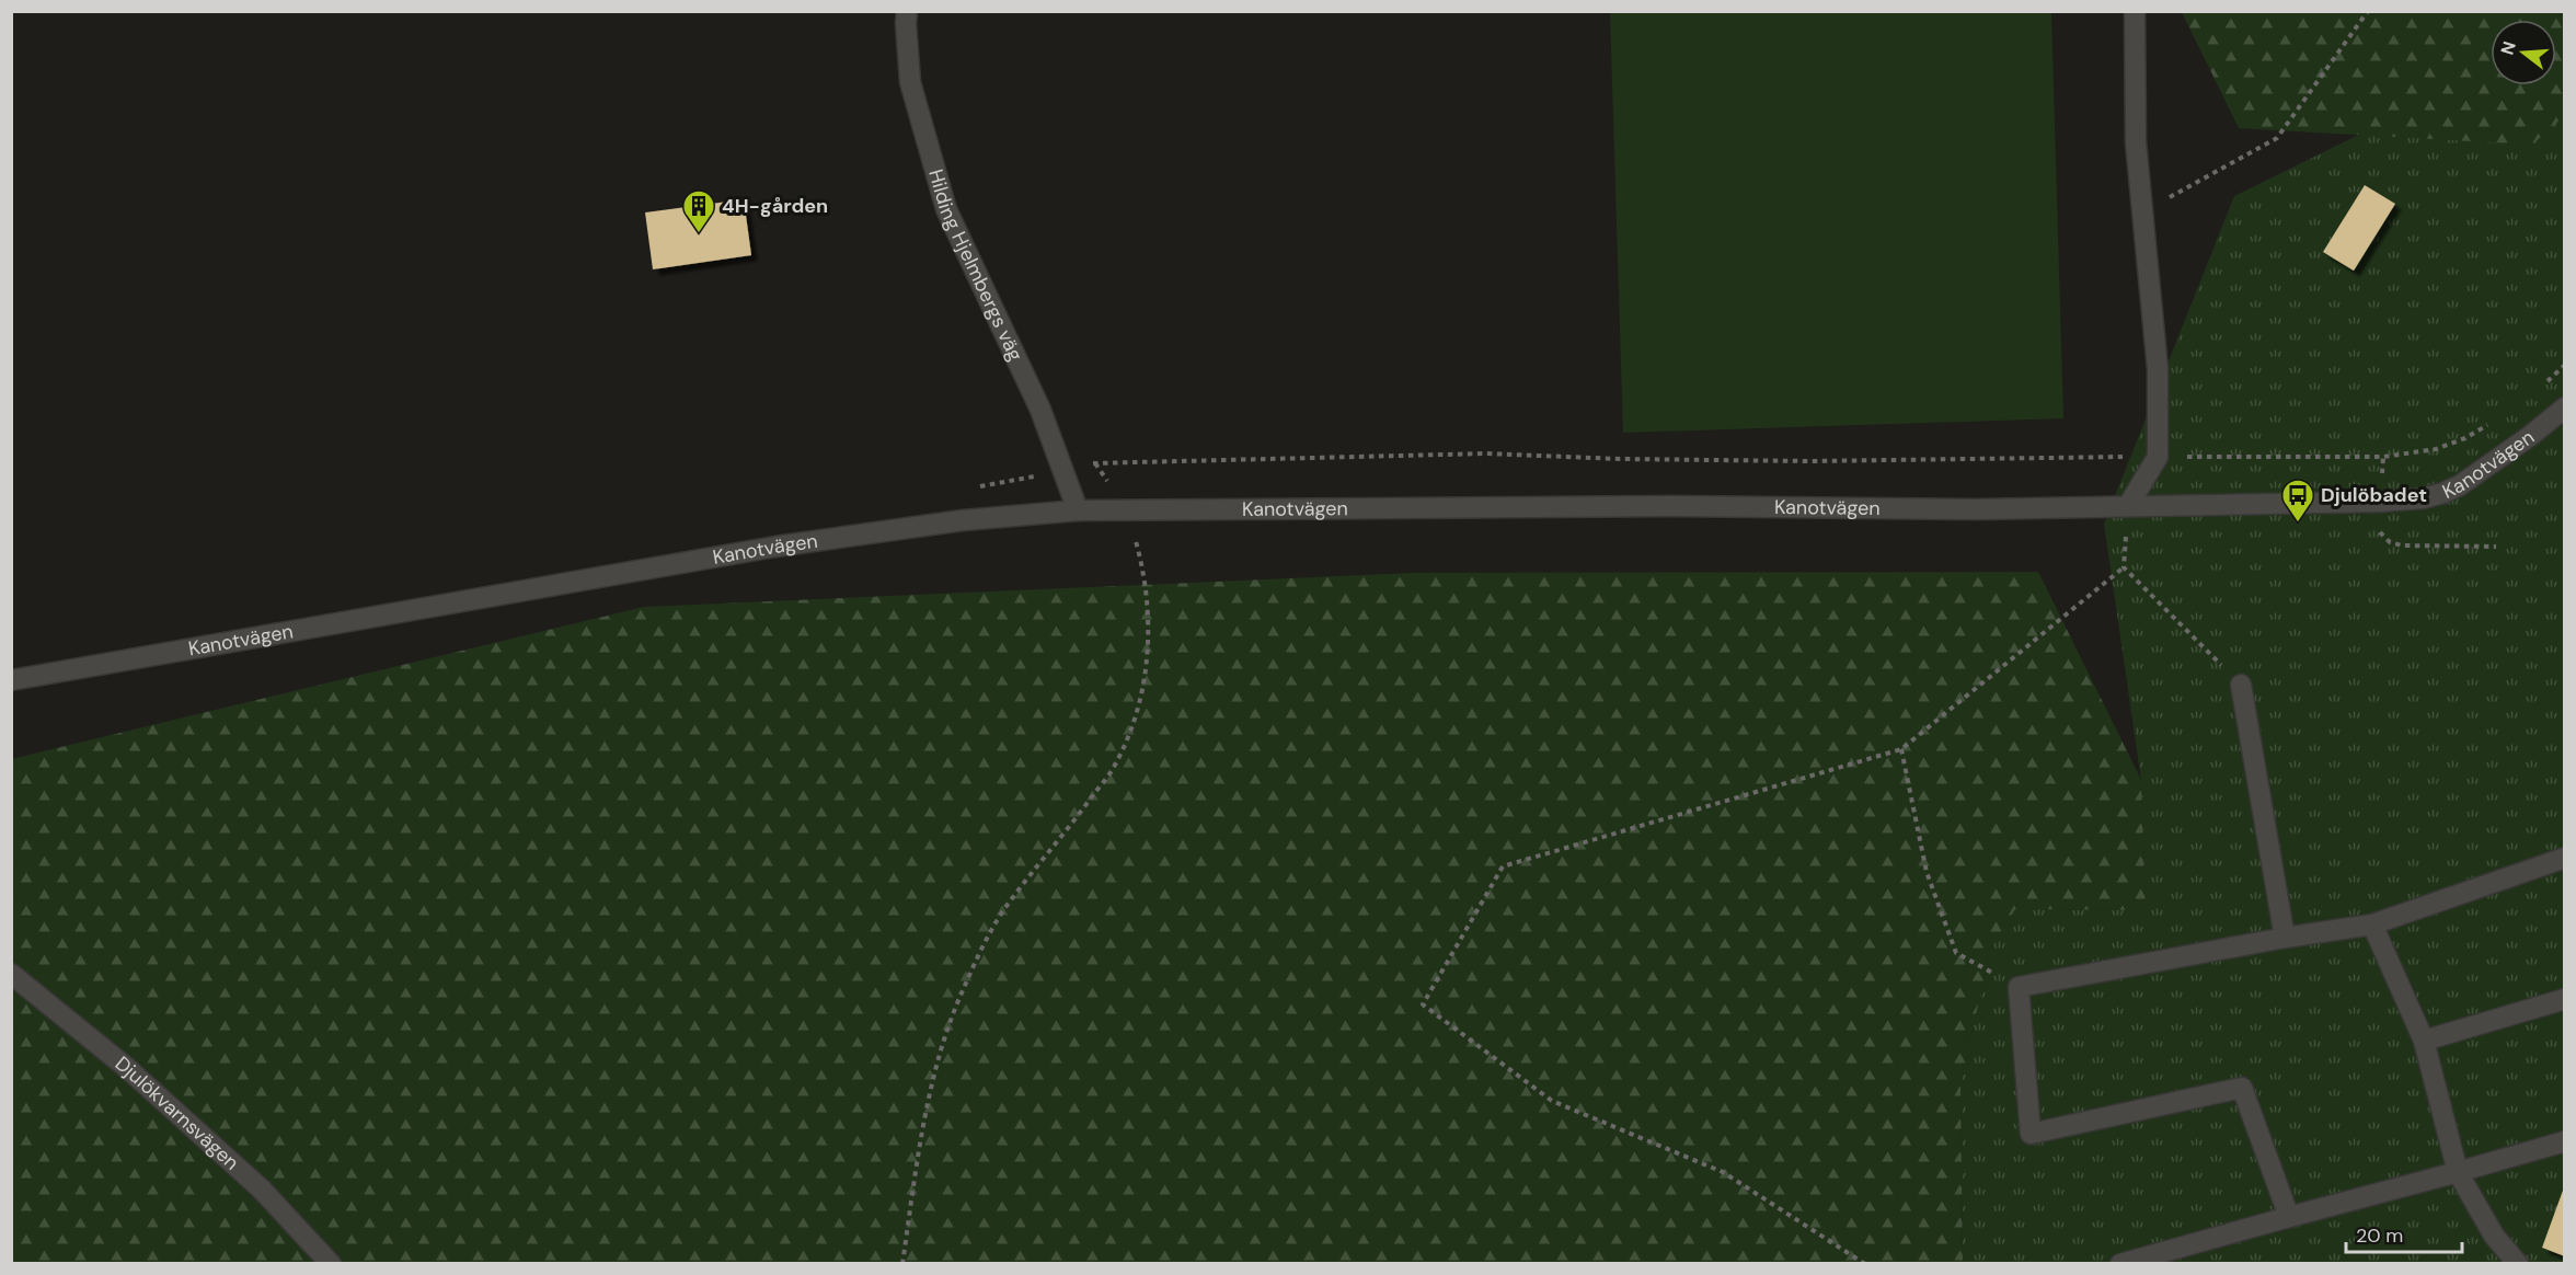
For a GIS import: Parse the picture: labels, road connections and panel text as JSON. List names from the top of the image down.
{
  "streets": {
    "street": ["Hilding Hjelmbergs väg", "Kanotvägen", "Djulökvarnsvägen"]
  },
  "crossings": [
    ["Hilding Hjelmbergs väg", "Kanotvägen"]
  ],
  "places": {
    "building": ["4H-gården"],
    "bus stop": ["Djulöbadet"]
  },
  "scale_bar": "20 m",
  "north": "left"
}
